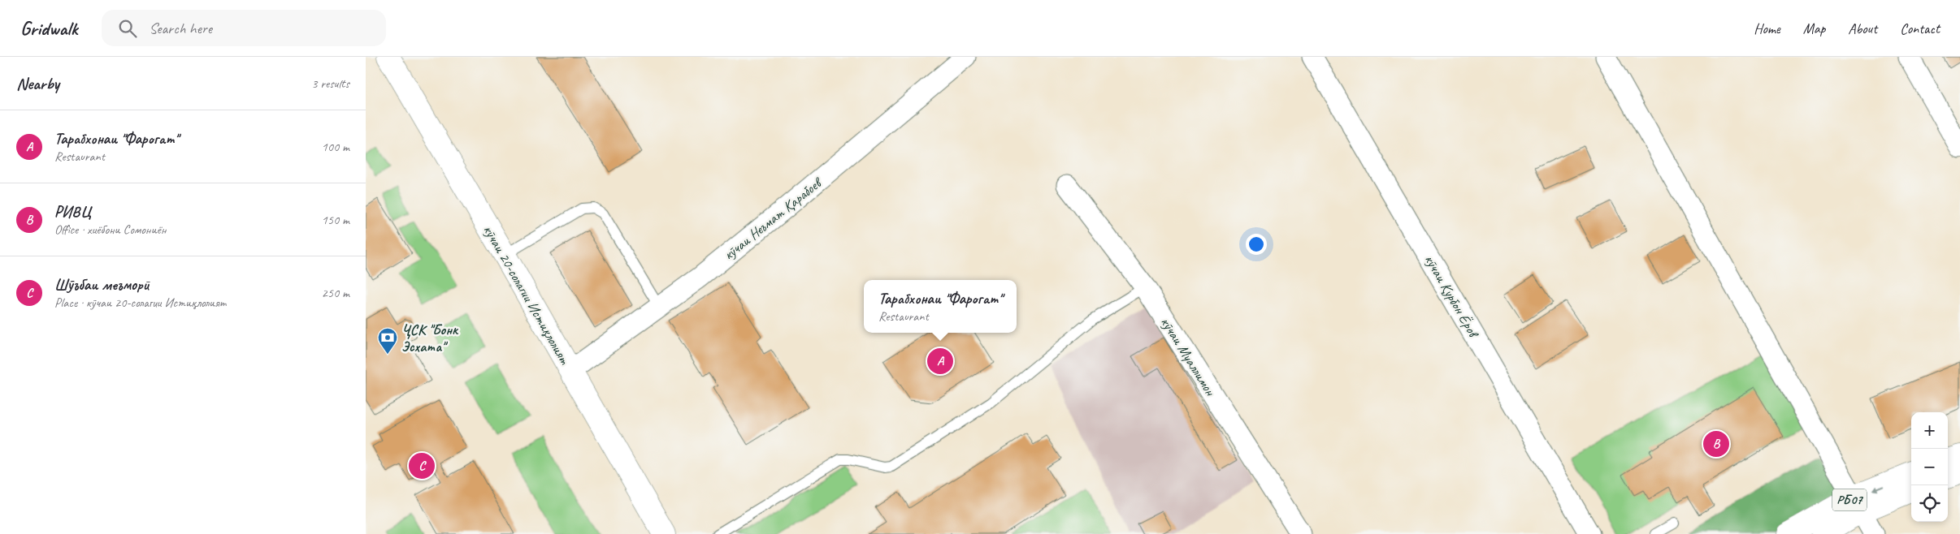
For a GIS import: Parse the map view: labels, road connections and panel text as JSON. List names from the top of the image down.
{
  "streets": {
    "main road": ["кӯчаи 20-солагии Истиқлолият", "РБ07"],
    "street": ["кӯчаи Неъмат Қарабоев", "кӯчаи Қурбон Ёров", "кӯчаи Муаллимон"]
  },
  "crossings": [
    ["кӯчаи Неъмат Қарабоев", "кӯчаи 20-солагии Истиқлолият"]
  ],
  "places": {
    "bank": ["ҶСК \"Бонк Эсхата\""]
  },
  "page": {
    "header": "Gridwalk",
    "search": "Search here",
    "nav": [
      "Home",
      "Map",
      "About",
      "Contact"
    ],
    "heading": ["Nearby", "3 results"],
    "list": [
      {
        "mark": "A",
        "name": "Тарабхонаи \"Фарогат\"",
        "note": "Restaurant",
        "value": "100 m"
      },
      {
        "mark": "B",
        "name": "РИВЦ",
        "note": "Office · хиёбони Сомониён",
        "value": "150 m"
      },
      {
        "mark": "C",
        "name": "Шӯъбаи меъморӣ",
        "note": "Place · кӯчаи 20-солагии Истиқлолият",
        "value": "250 m"
      }
    ],
    "popup": ["Тарабхонаи \"Фарогат\"", "Restaurant"],
    "pins": ["A", "B", "C"],
    "map_buttons": ["+", "−"]
  }
}
